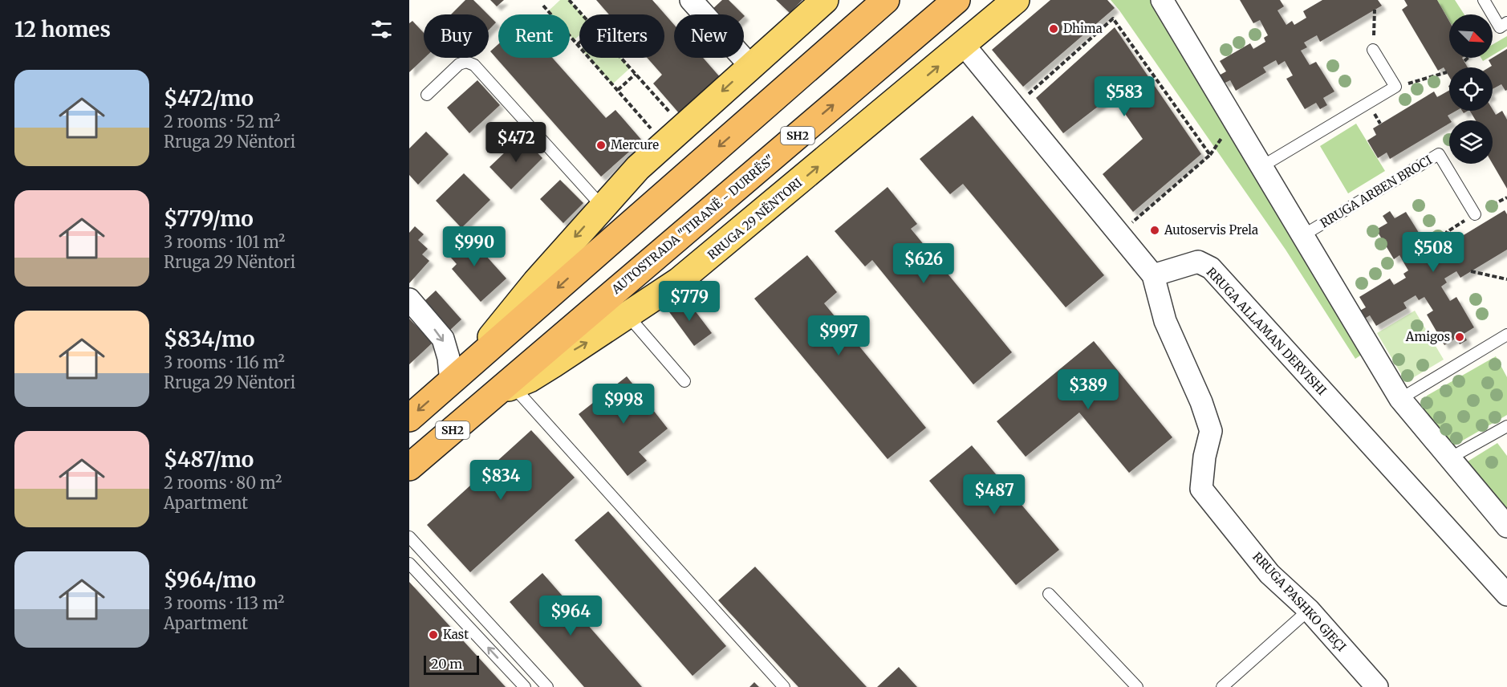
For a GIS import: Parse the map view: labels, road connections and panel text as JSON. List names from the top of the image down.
{
  "streets": {
    "highway": ["SH2", "RRUGA 29 NËNTORI", "AUTOSTRADA \"TIRANË - DURRËS\""],
    "street": ["RRUGA ALLAMAN DERVISHI", "RRUGA PASHKO GJEÇI"],
    "lane": ["RRUGA ARBEN BROCI"]
  },
  "crossings": [
    ["RRUGA 29 NËNTORI", "AUTOSTRADA \"TIRANË - DURRËS\""],
    ["RRUGA ALLAMAN DERVISHI", "RRUGA PASHKO GJEÇI"]
  ],
  "places": [
    "Dhima",
    "Mercure",
    "Autoservis Prela",
    "Amigos",
    "Kast"
  ],
  "scale_bar": "20 m",
  "north": "bottom right",
  "page": {
    "heading": "12 homes",
    "chip": [
      "Buy",
      "Rent",
      "Filters",
      "New"
    ],
    "list": [
      {
        "name": "$472/mo",
        "note": "2 rooms · 52 m² · Rruga 29 Nëntori"
      },
      {
        "name": "$779/mo",
        "note": "3 rooms · 101 m² · Rruga 29 Nëntori"
      },
      {
        "name": "$834/mo",
        "note": "3 rooms · 116 m² · Rruga 29 Nëntori"
      },
      {
        "name": "$487/mo",
        "note": "2 rooms · 80 m² · Apartment"
      },
      {
        "name": "$964/mo",
        "note": "3 rooms · 113 m² · Apartment"
      }
    ],
    "price": [
      "$583",
      "$472",
      "$990",
      "$508",
      "$626",
      "$779",
      "$997",
      "$389",
      "$998",
      "$834",
      "$487",
      "$964"
    ],
    "scale": "20 m"
  }
}
